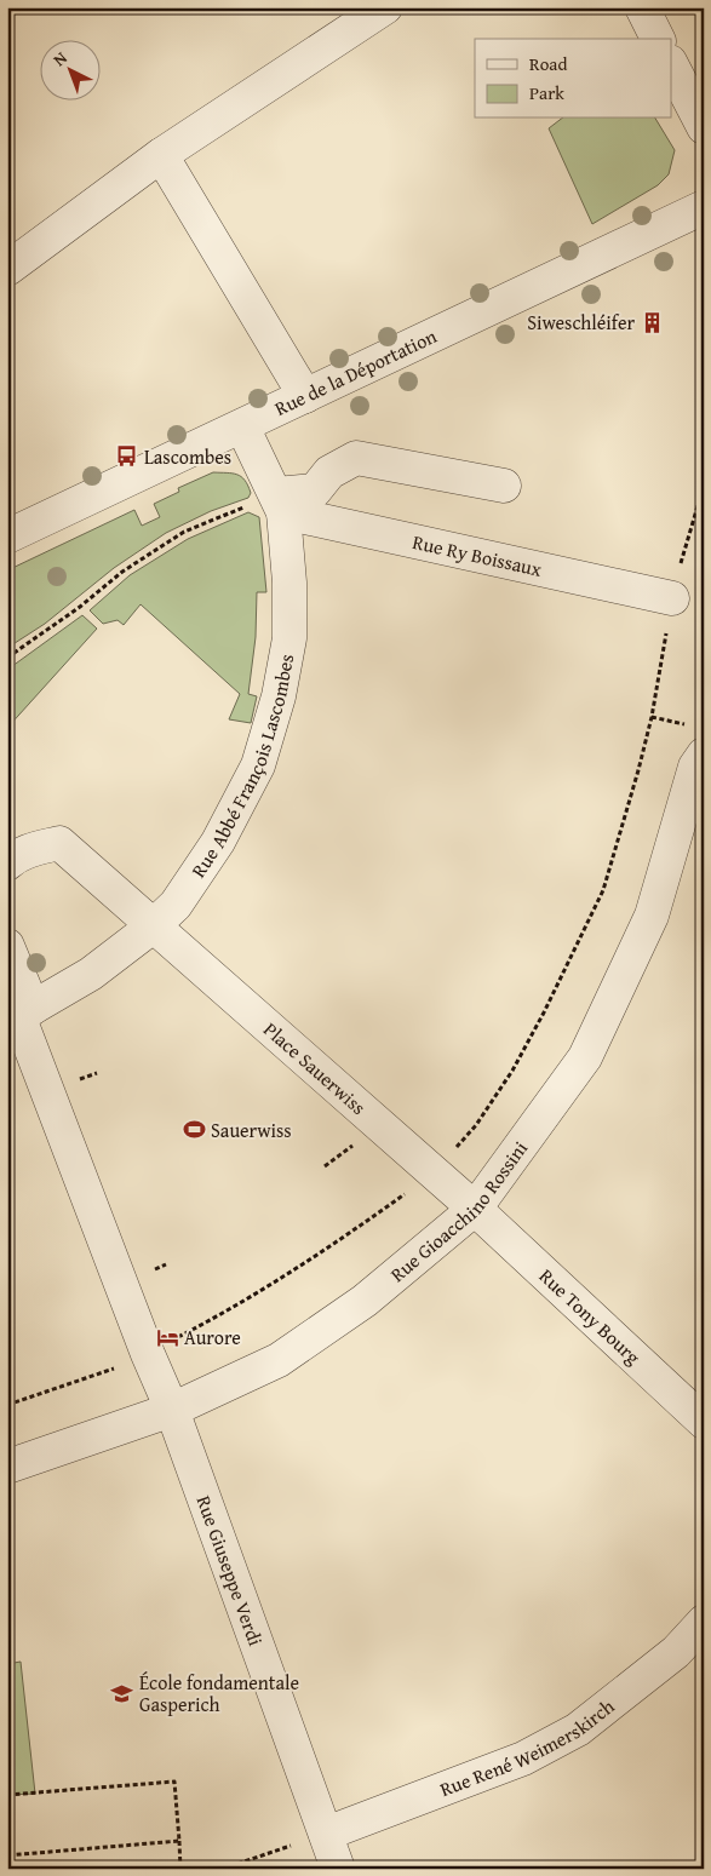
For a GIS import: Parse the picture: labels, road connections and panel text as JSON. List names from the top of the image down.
{
  "streets": {
    "street": [
      "Rue de la Déportation",
      "Rue Ry Boissaux",
      "Rue Abbé François Lascombes",
      "Place Sauerwiss",
      "Rue Gioacchino Rossini",
      "Rue Tony Bourg",
      "Rue Giuseppe Verdi",
      "Rue René Weimerskirch"
    ]
  },
  "crossings": [
    ["Rue de la Déportation", "Rue Abbé François Lascombes"],
    ["Rue Ry Boissaux", "Rue Abbé François Lascombes"],
    ["Rue Abbé François Lascombes", "Place Sauerwiss"],
    ["Place Sauerwiss", "Rue Gioacchino Rossini"],
    ["Place Sauerwiss", "Rue Tony Bourg"],
    ["Rue Gioacchino Rossini", "Rue Tony Bourg"],
    ["Rue Gioacchino Rossini", "Rue Giuseppe Verdi"],
    ["Rue Giuseppe Verdi", "Rue René Weimerskirch"]
  ],
  "places": {
    "building": ["Siweschléifer"],
    "bus stop": ["Lascombes"],
    "sports": ["Sauerwiss"],
    "hotel": ["Aurore"],
    "school or university": ["École fondamentale Gasperich"]
  },
  "legend": ["Road", "Park"],
  "north": "top left"
}
